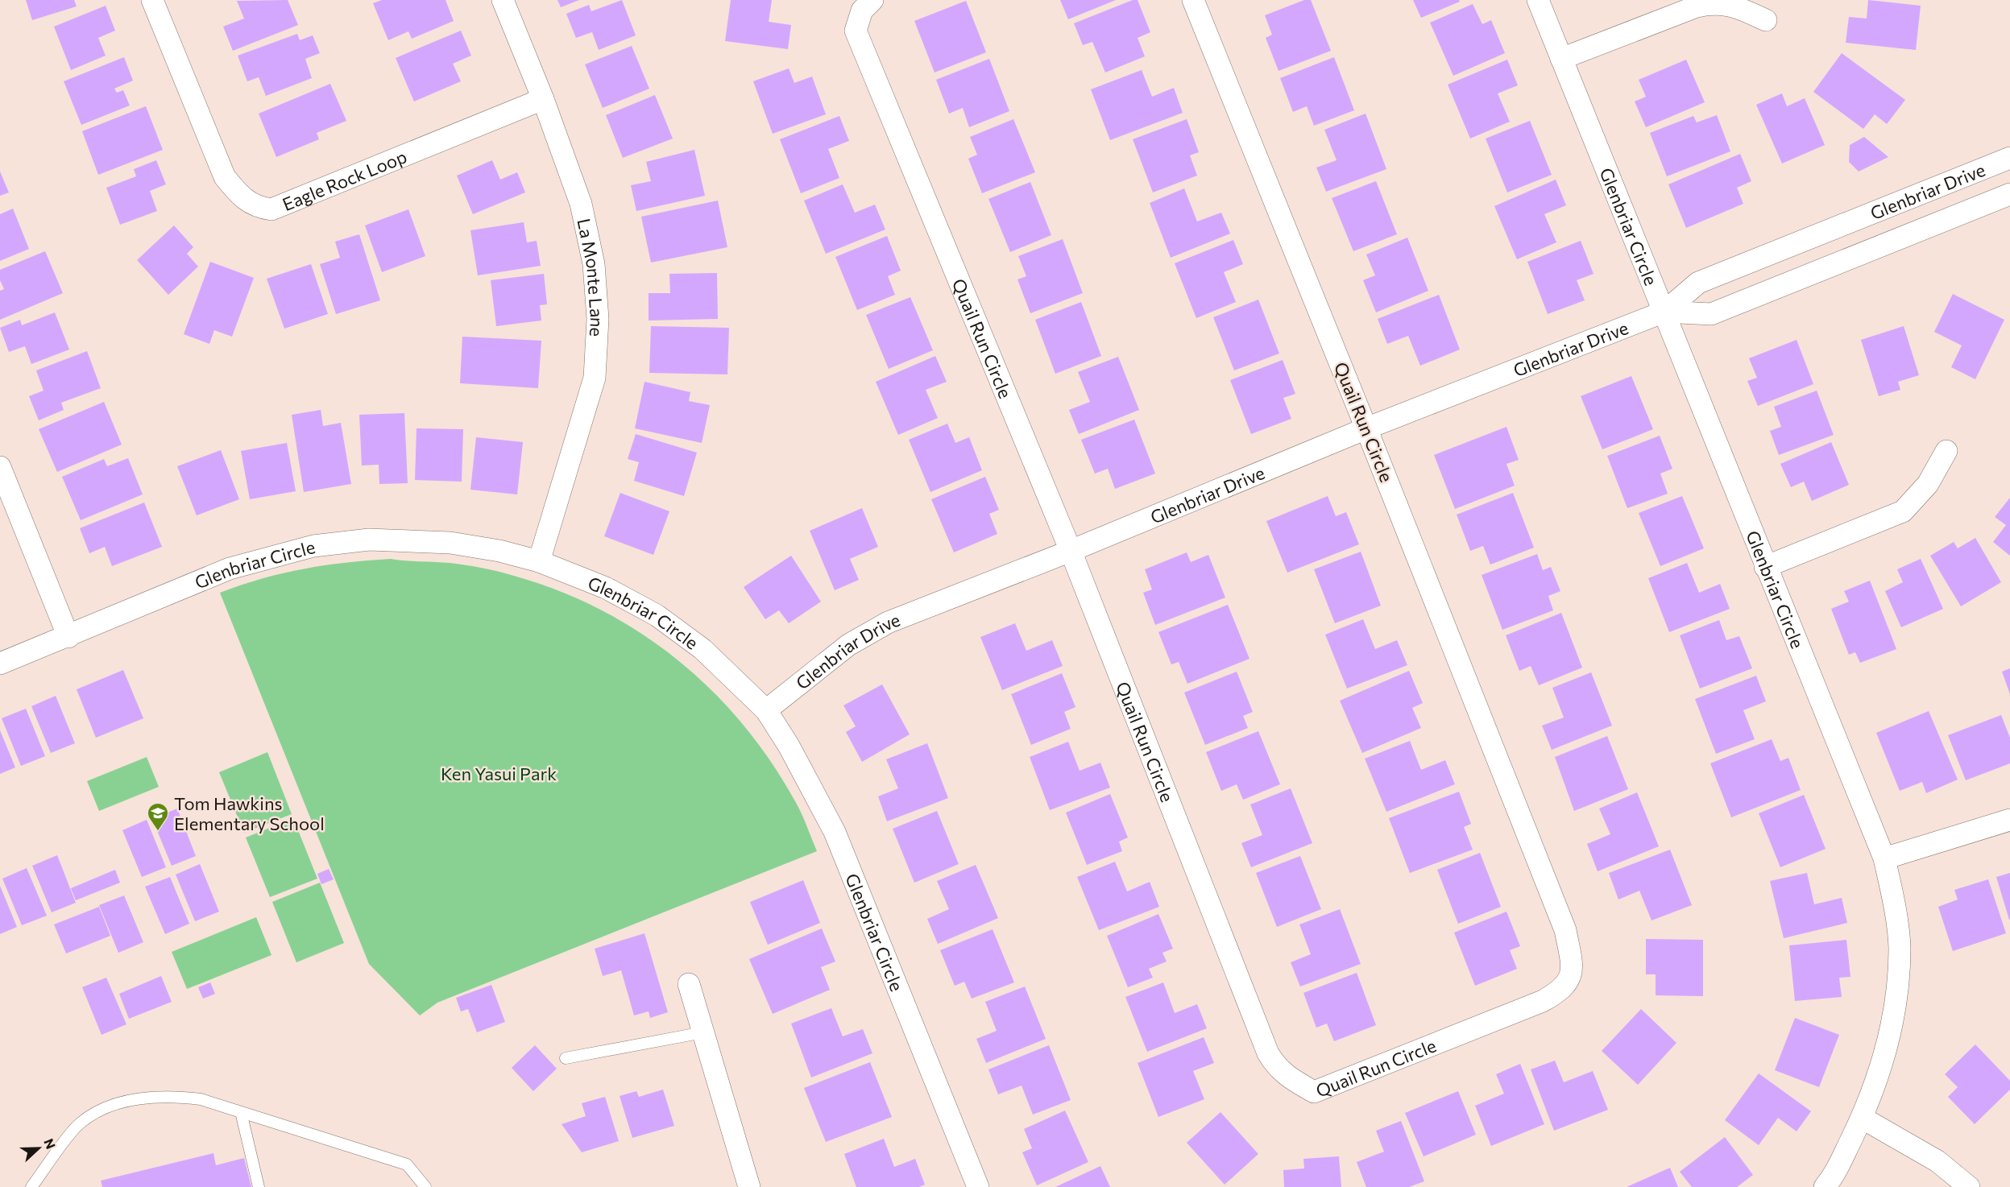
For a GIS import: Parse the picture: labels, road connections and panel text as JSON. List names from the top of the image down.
{
  "streets": {
    "street": [
      "Eagle Rock Loop",
      "Glenbriar Drive",
      "Glenbriar Circle",
      "La Monte Lane",
      "Quail Run Circle"
    ]
  },
  "crossings": [
    ["Eagle Rock Loop", "La Monte Lane"],
    ["Glenbriar Drive", "Glenbriar Circle"],
    ["Glenbriar Drive", "Quail Run Circle"],
    ["Glenbriar Circle", "La Monte Lane"]
  ],
  "parks": ["Ken Yasui Park"],
  "places": {
    "school or university": ["Tom Hawkins Elementary School"]
  },
  "north": "right"
}
